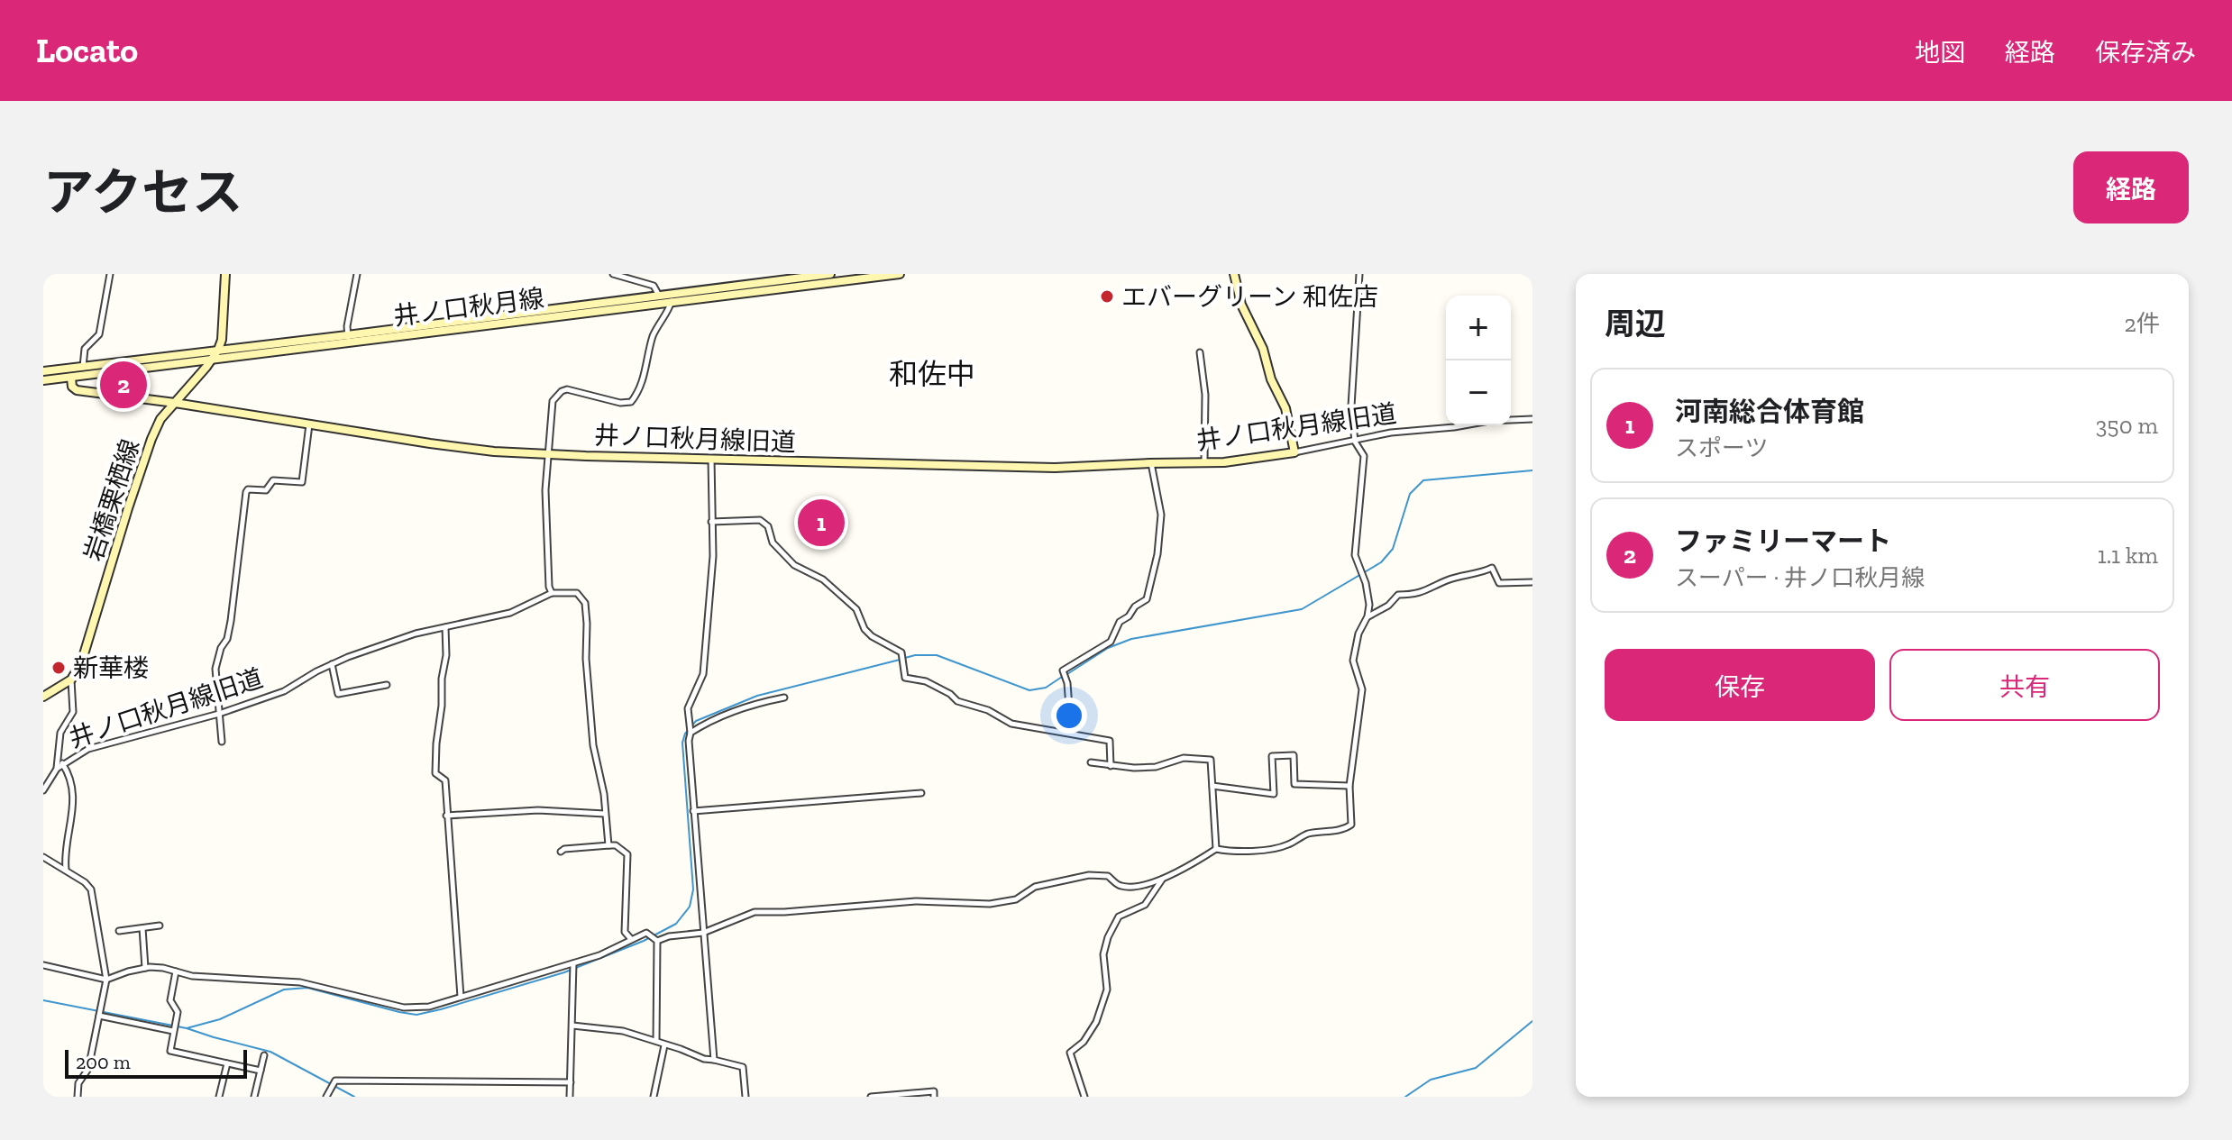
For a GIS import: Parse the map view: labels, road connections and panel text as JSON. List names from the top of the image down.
{
  "streets": {
    "main road": ["井ノ口秋月線", "井ノ口秋月線旧道", "岩橋栗栖線"]
  },
  "crossings": [
    ["井ノ口秋月線", "井ノ口秋月線旧道"],
    ["井ノ口秋月線", "岩橋栗栖線"],
    ["井ノ口秋月線旧道", "岩橋栗栖線"]
  ],
  "districts": ["和佐中"],
  "places": ["エバーグリーン 和佐店", "新華楼"],
  "scale_bar": "200 m",
  "page": {
    "header": "Locato",
    "nav": ["地図", "経路", "保存済み"],
    "title": "アクセス",
    "buttons": [
      "経路",
      ["保存", "共有"]
    ],
    "heading": ["周辺", "2件"],
    "map_buttons": ["+", "−"],
    "pins": ["2", "1"],
    "list": [
      {
        "mark": "1",
        "name": "河南総合体育館",
        "note": "スポーツ",
        "value": "350 m"
      },
      {
        "mark": "2",
        "name": "ファミリーマート",
        "note": "スーパー · 井ノ口秋月線",
        "value": "1.1 km"
      }
    ],
    "scale": "200 m"
  }
}
